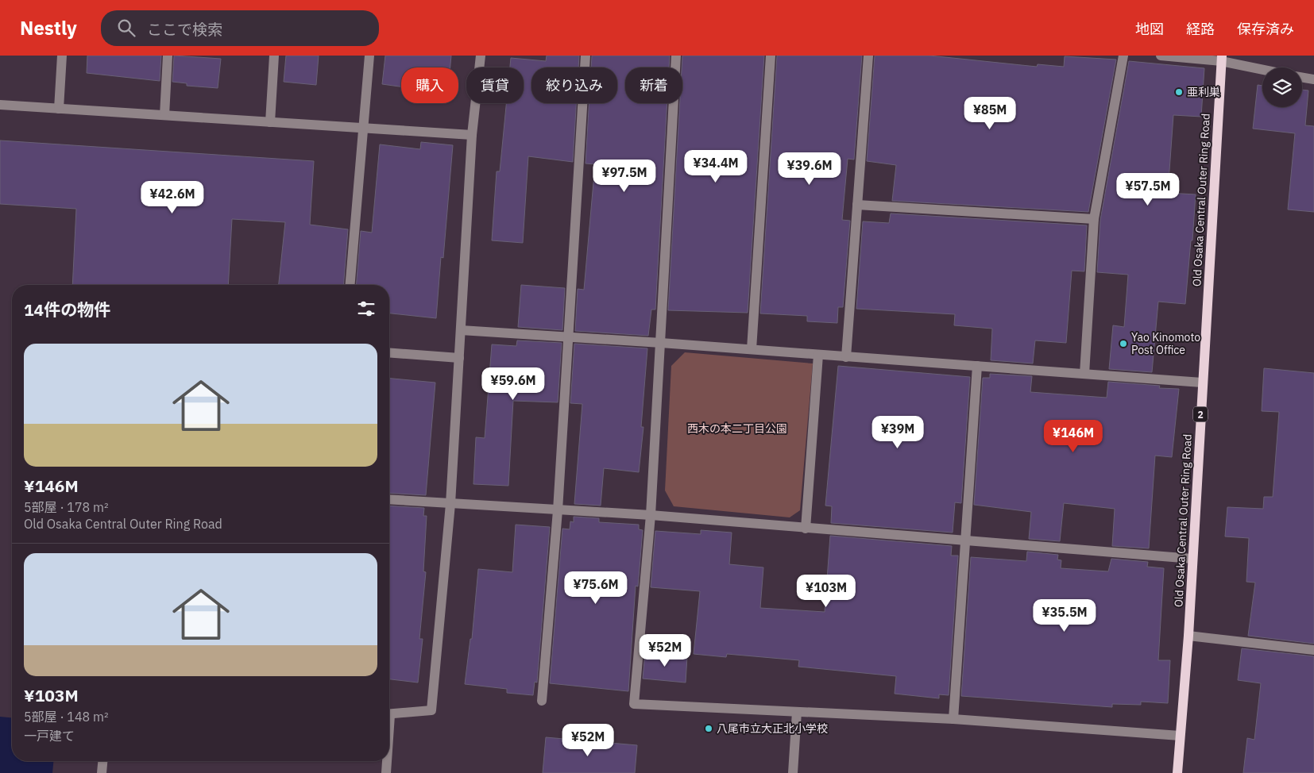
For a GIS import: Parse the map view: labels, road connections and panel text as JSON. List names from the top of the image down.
{
  "streets": {
    "main road": ["Old Osaka Central Outer Ring Road", "2"]
  },
  "parks": ["西木の本二丁目公園"],
  "places": ["亜利巣", "Yao Kinomoto Post Office", "八尾市立大正北小学校"],
  "page": {
    "header": "Nestly",
    "search": "ここで検索",
    "nav": ["地図", "経路", "保存済み"],
    "chip": [
      "購入",
      "賃貸",
      "絞り込み",
      "新着"
    ],
    "price": [
      "¥85M",
      "¥34.4M",
      "¥39.6M",
      "¥97.5M",
      "¥57.5M",
      "¥42.6M",
      "¥59.6M",
      "¥39M",
      "¥146M",
      "¥75.6M",
      "¥103M",
      "¥35.5M",
      "¥52M",
      "¥52M"
    ],
    "heading": "14件の物件",
    "list": [
      {
        "name": "¥146M",
        "note": "5部屋 · 178 m² · Old Osaka Central Outer Ring Road"
      },
      {
        "name": "¥103M",
        "note": "5部屋 · 148 m² · 一戸建て"
      }
    ]
  }
}
